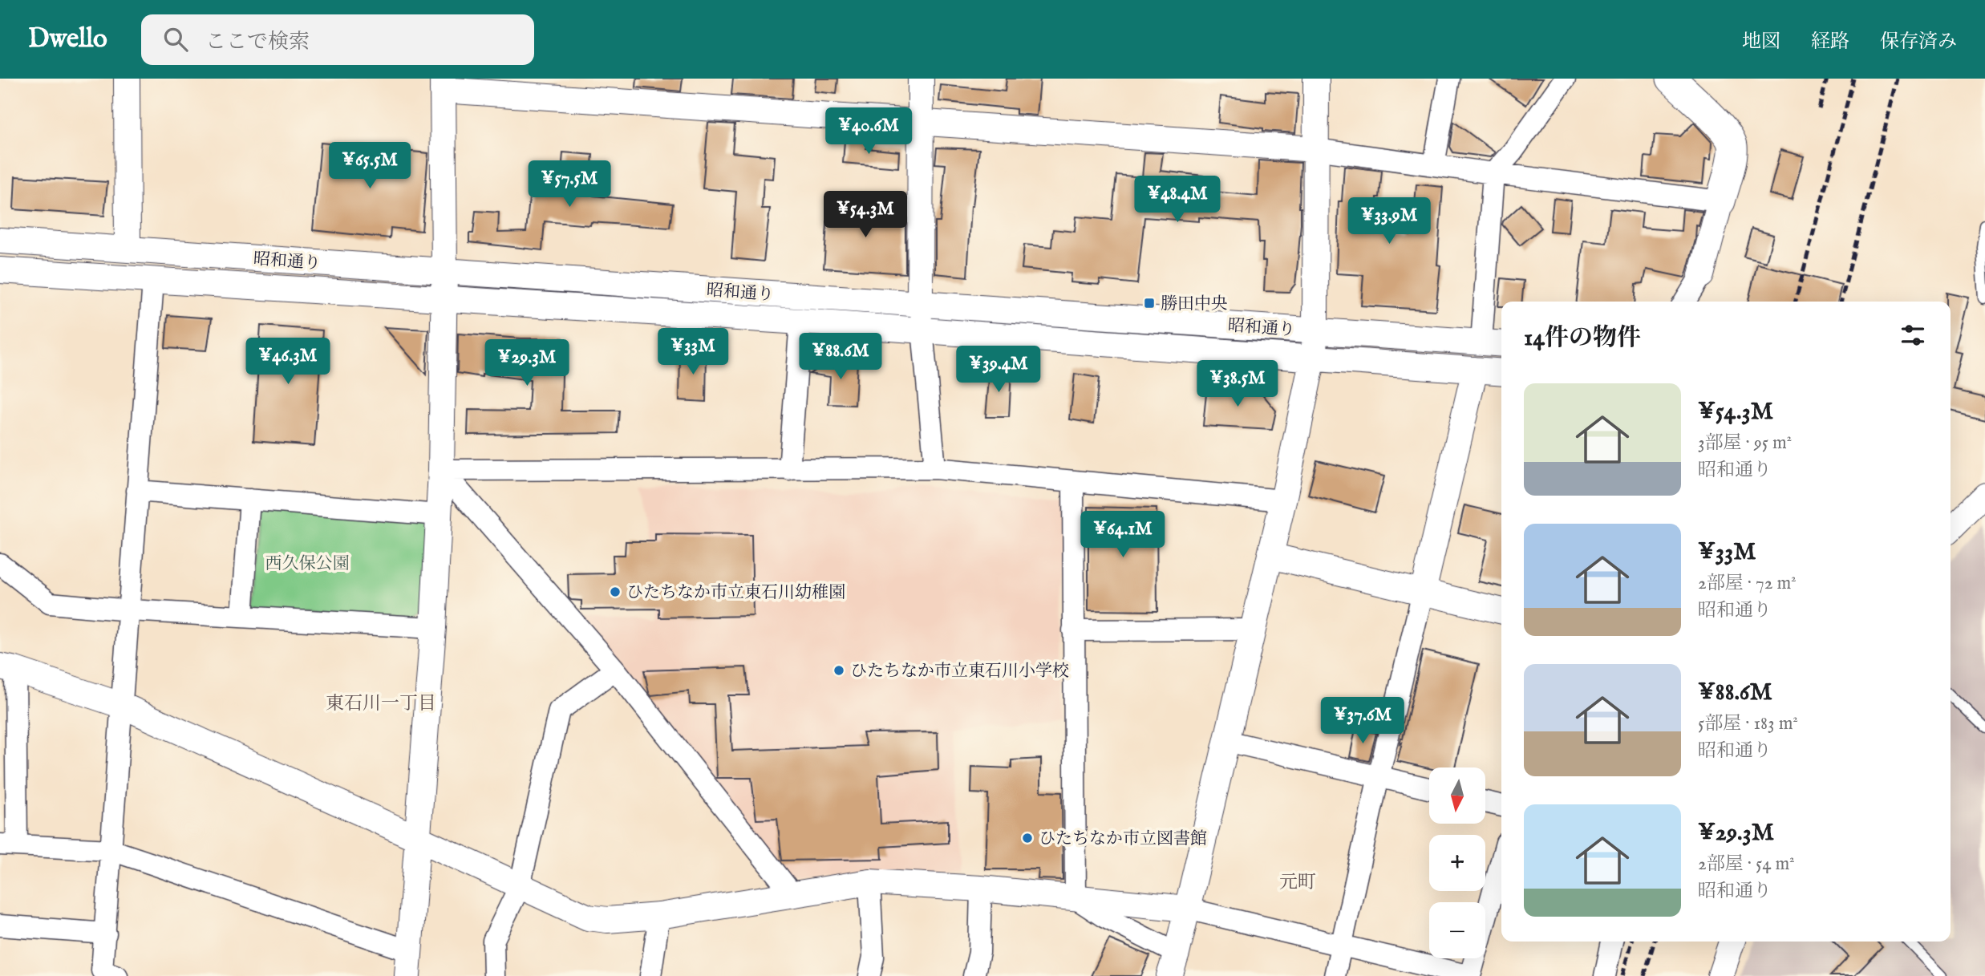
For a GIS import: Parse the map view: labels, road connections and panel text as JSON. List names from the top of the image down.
{
  "streets": {
    "street": ["昭和通り"]
  },
  "districts": ["東石川一丁目", "元町"],
  "parks": ["西久保公園"],
  "places": {
    "transit": ["勝田中央"],
    "other": ["ひたちなか市立東石川幼稚園", "ひたちなか市立東石川小学校", "ひたちなか市立図書館"]
  },
  "north": "bottom",
  "page": {
    "header": "Dwello",
    "search": "ここで検索",
    "nav": ["地図", "経路", "保存済み"],
    "price": [
      "¥40.6M",
      "¥65.5M",
      "¥57.5M",
      "¥48.4M",
      "¥54.3M",
      "¥33.9M",
      "¥33M",
      "¥88.6M",
      "¥46.3M",
      "¥29.3M",
      "¥39.4M",
      "¥38.5M",
      "¥64.1M",
      "¥37.6M"
    ],
    "heading": "14件の物件",
    "list": [
      {
        "name": "¥54.3M",
        "note": "3部屋 · 95 m² · 昭和通り"
      },
      {
        "name": "¥33M",
        "note": "2部屋 · 72 m² · 昭和通り"
      },
      {
        "name": "¥88.6M",
        "note": "5部屋 · 183 m² · 昭和通り"
      },
      {
        "name": "¥29.3M",
        "note": "2部屋 · 54 m² · 昭和通り"
      }
    ],
    "map_buttons": ["+", "−"]
  }
}
